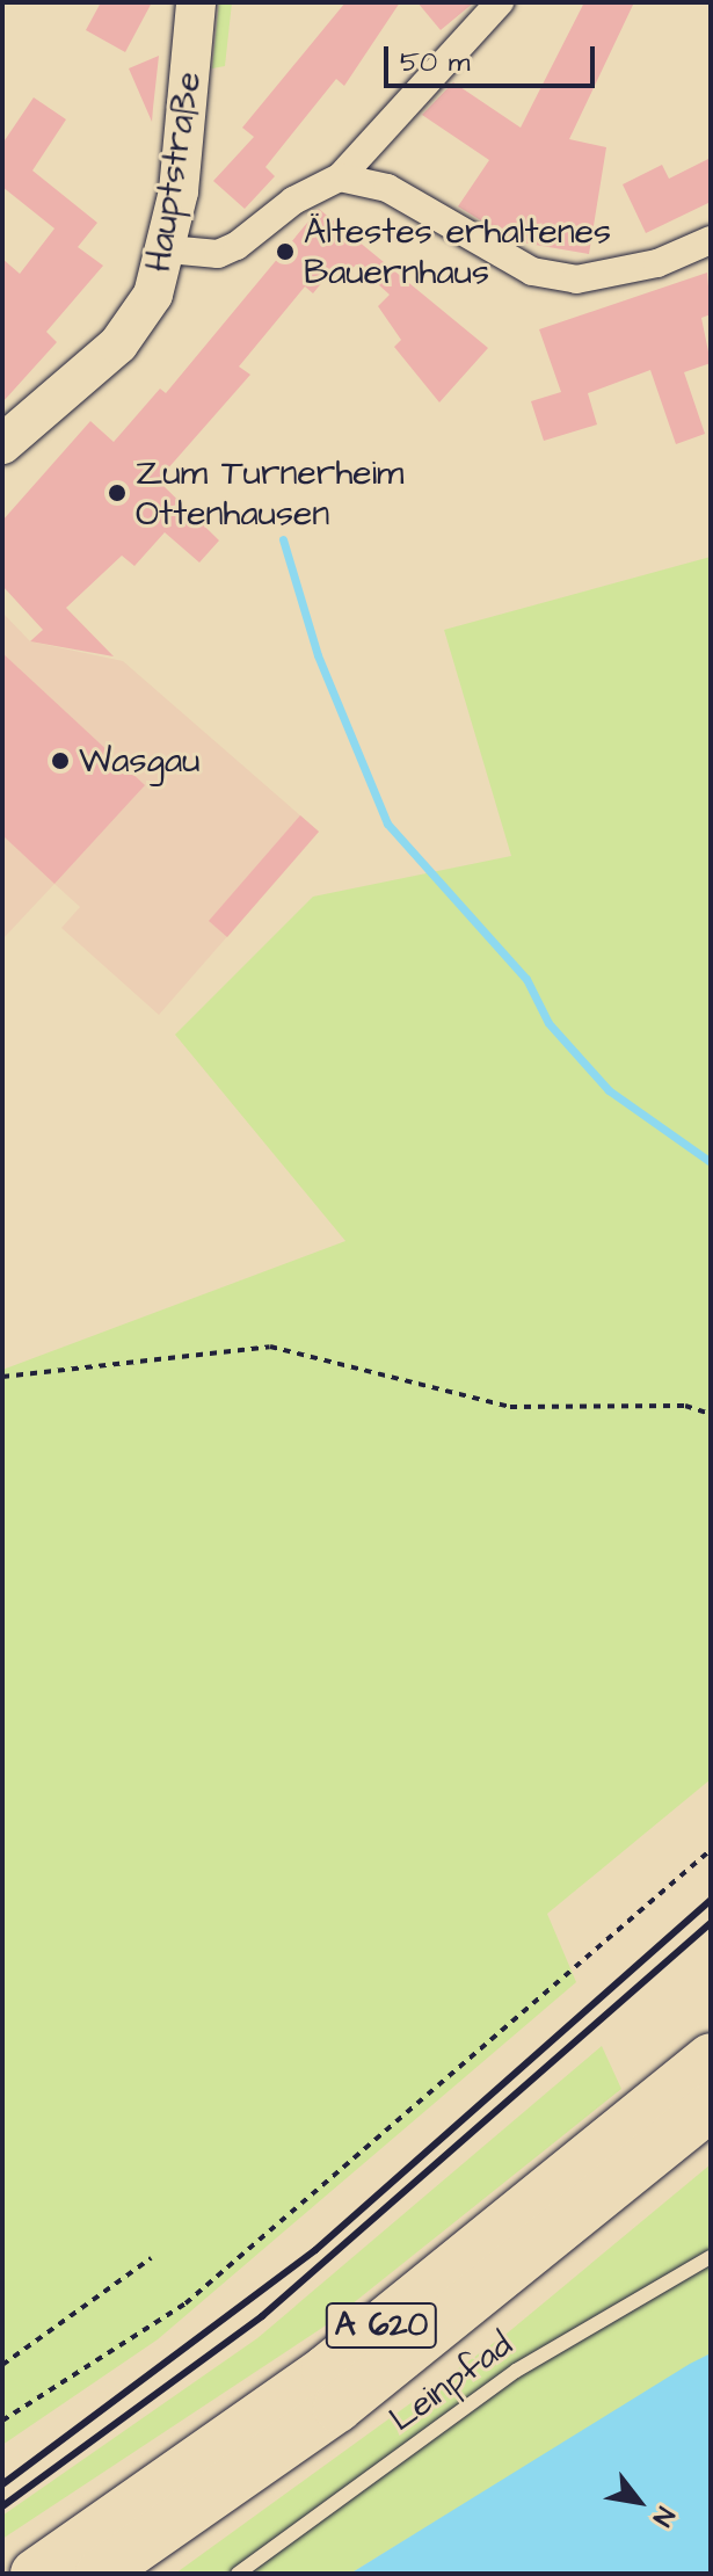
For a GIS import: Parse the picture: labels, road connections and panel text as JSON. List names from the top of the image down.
{
  "streets": {
    "highway": ["A 620"],
    "main road": ["Hauptstraße"],
    "lane": ["Leinpfad"]
  },
  "places": ["Ältestes erhaltenes Bauernhaus", "Zum Turnerheim Ottenhausen", "Wasgau"],
  "scale_bar": "50 m",
  "north": "bottom right"
}
